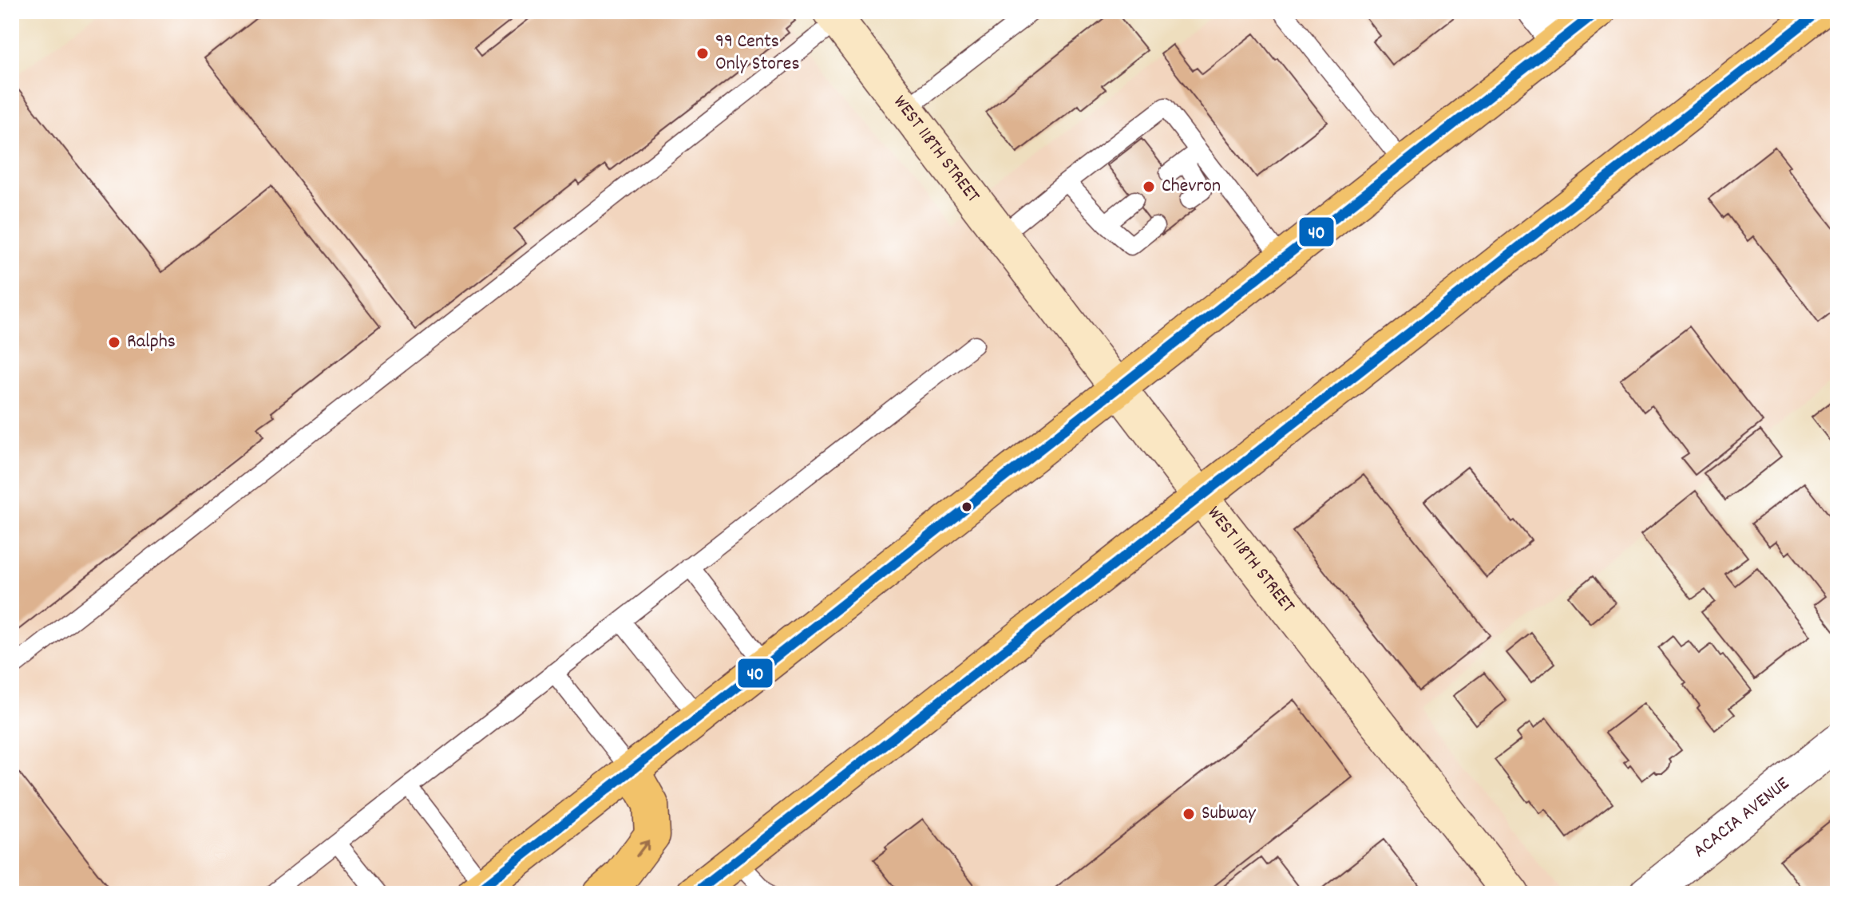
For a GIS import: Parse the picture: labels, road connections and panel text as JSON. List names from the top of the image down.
{
  "streets": {
    "street": ["WEST 118TH STREET", "ACACIA AVENUE"]
  },
  "places": [
    "99 Cents Only Stores",
    "Chevron",
    "Ralphs",
    "Subway"
  ],
  "lines": ["transit line 40"]
}
